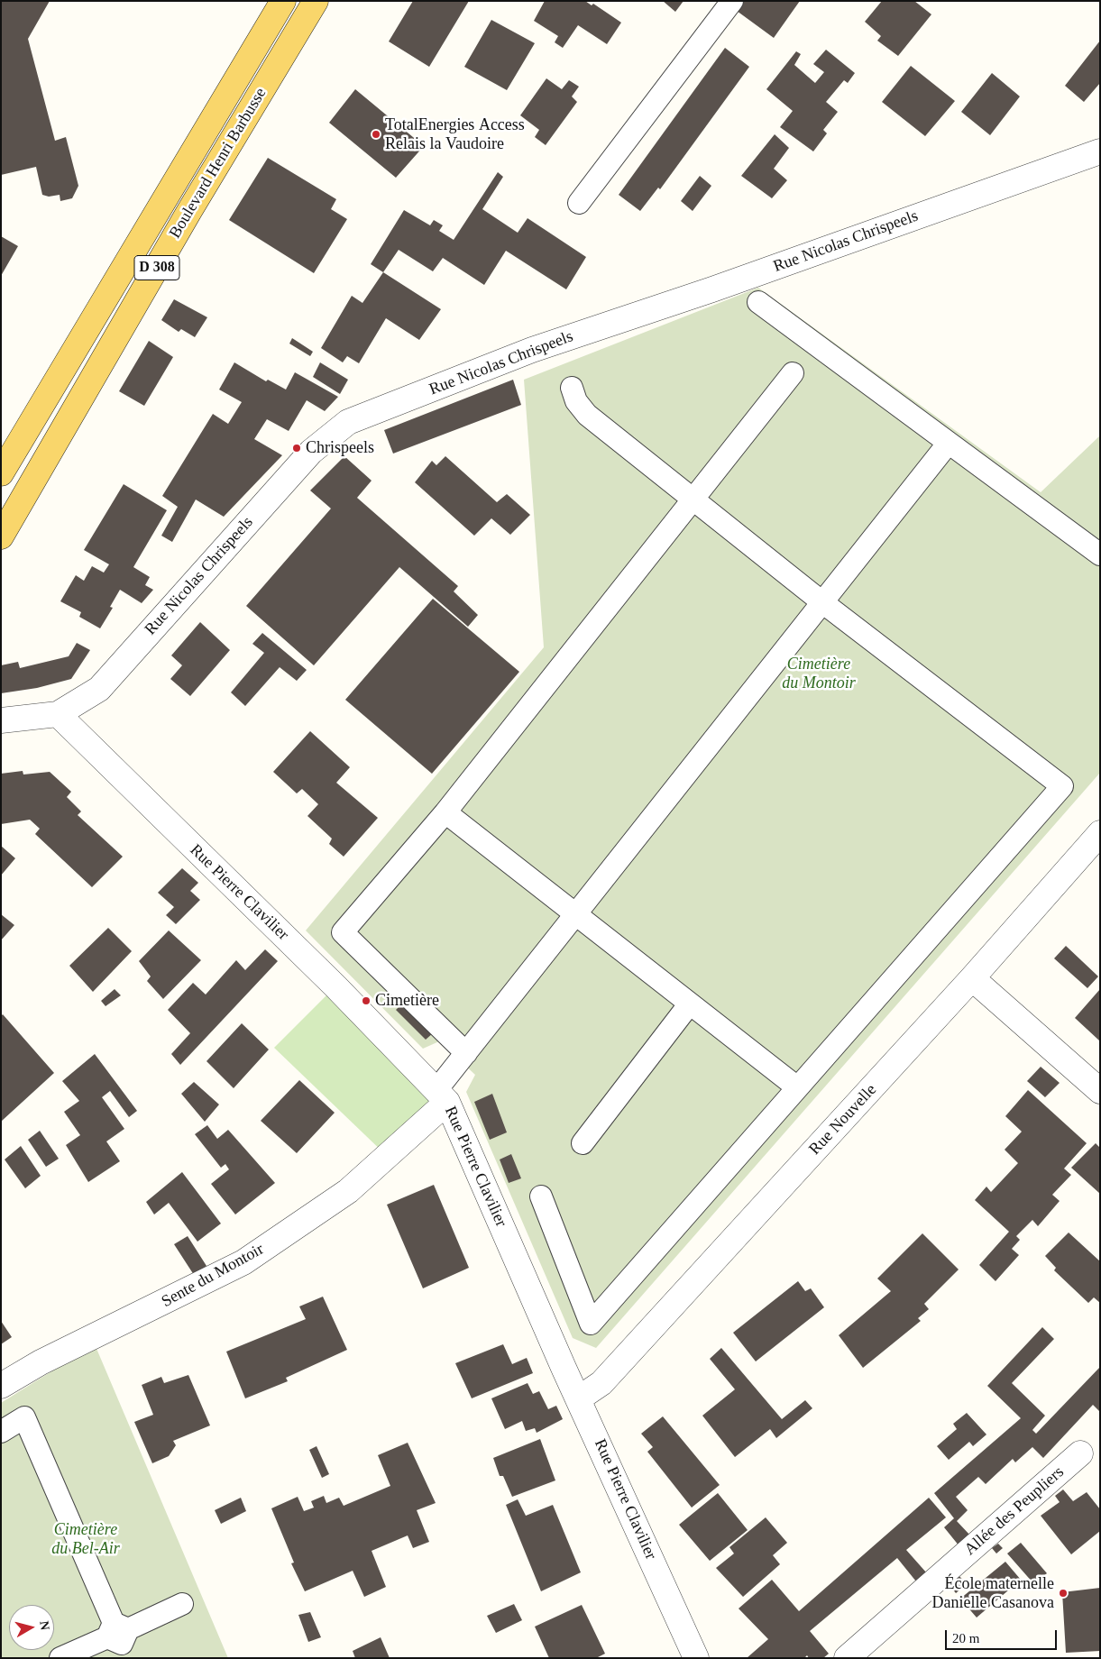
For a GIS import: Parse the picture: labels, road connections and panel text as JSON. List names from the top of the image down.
{
  "streets": {
    "main road": ["Boulevard Henri Barbusse", "D 308"],
    "street": [
      "Rue Nicolas Chrispeels",
      "Rue Pierre Clavilier",
      "Rue Nouvelle",
      "Sente du Montoir",
      "Allée des Peupliers"
    ]
  },
  "crossings": [
    ["Rue Nicolas Chrispeels", "Rue Pierre Clavilier"],
    ["Rue Pierre Clavilier", "Rue Nouvelle"],
    ["Rue Pierre Clavilier", "Sente du Montoir"]
  ],
  "parks": ["Cimetière du Montoir", "Cimetière du Bel-Air"],
  "places": [
    "TotalEnergies Access Relais la Vaudoire",
    "Chrispeels",
    "Cimetière",
    "École maternelle Danielle Casanova"
  ],
  "scale_bar": "20 m",
  "north": "right"
}
